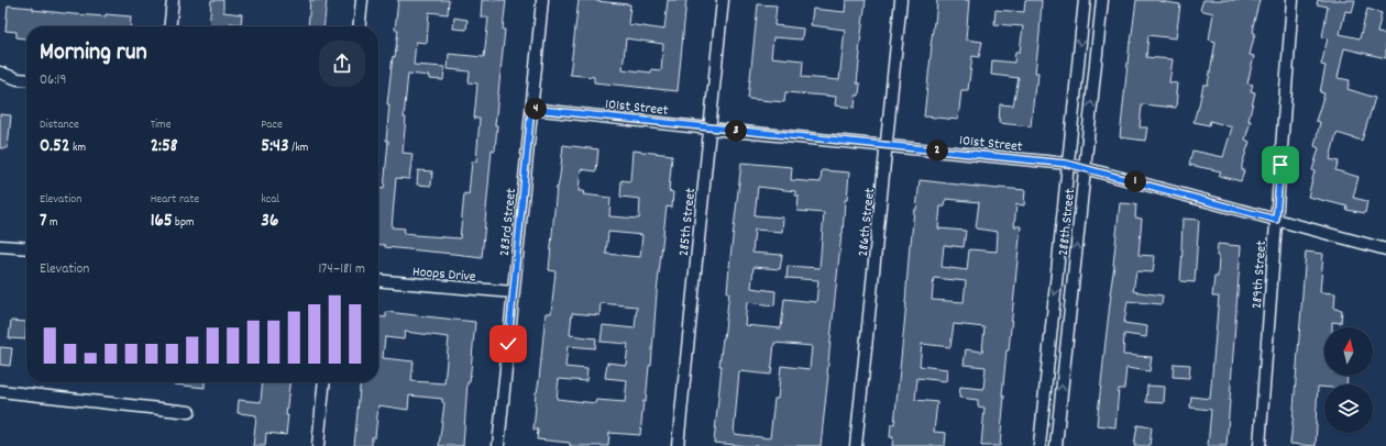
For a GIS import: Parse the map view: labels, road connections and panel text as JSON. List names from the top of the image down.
{
  "streets": {
    "street": [
      "101st Street",
      "283rd Street",
      "285th Street",
      "286th Street",
      "288th Street",
      "Hoops Drive",
      "289th Street"
    ]
  },
  "crossings": [
    ["101st Street", "283rd Street"],
    ["101st Street", "285th Street"],
    ["101st Street", "286th Street"],
    ["101st Street", "288th Street"],
    ["101st Street", "289th Street"],
    ["283rd Street", "Hoops Drive"]
  ],
  "north": "top",
  "page": {
    "heading": ["Morning run", "06:19"],
    "pins": [
      "4",
      "3",
      "2",
      "1"
    ],
    "stats": [
      ["Distance", "0.52 km"],
      ["Time", "2:58"],
      ["Pace", "5:43 /km"],
      ["Elevation", "7 m"],
      ["Heart rate", "165 bpm"],
      ["kcal", "36"]
    ],
    "chart": ["Elevation", "174–181 m"]
  }
}
